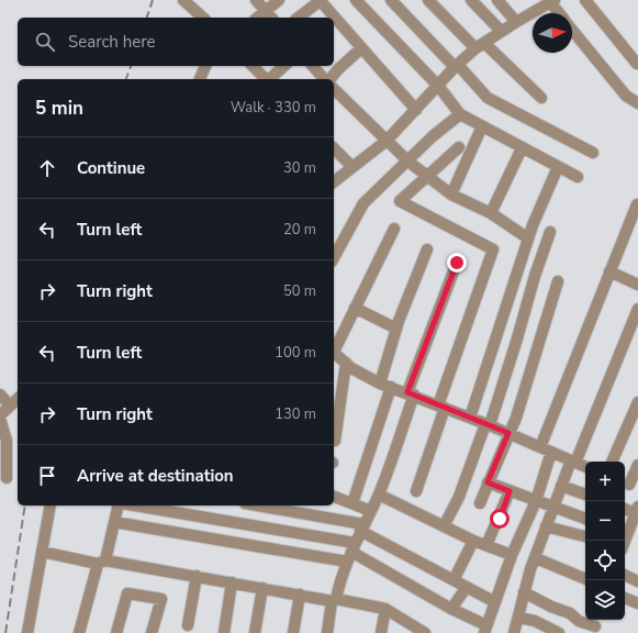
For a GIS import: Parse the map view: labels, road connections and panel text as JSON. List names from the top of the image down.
{
  "north": "right",
  "page": {
    "search": "Search here",
    "heading": ["5 min", "Walk · 330 m"],
    "list": [
      ["Continue", "30 m"],
      ["Turn left", "20 m"],
      ["Turn right", "50 m"],
      ["Turn left", "100 m"],
      ["Turn right", "130 m"],
      "Arrive at destination"
    ],
    "map_buttons": ["+", "−"]
  }
}
